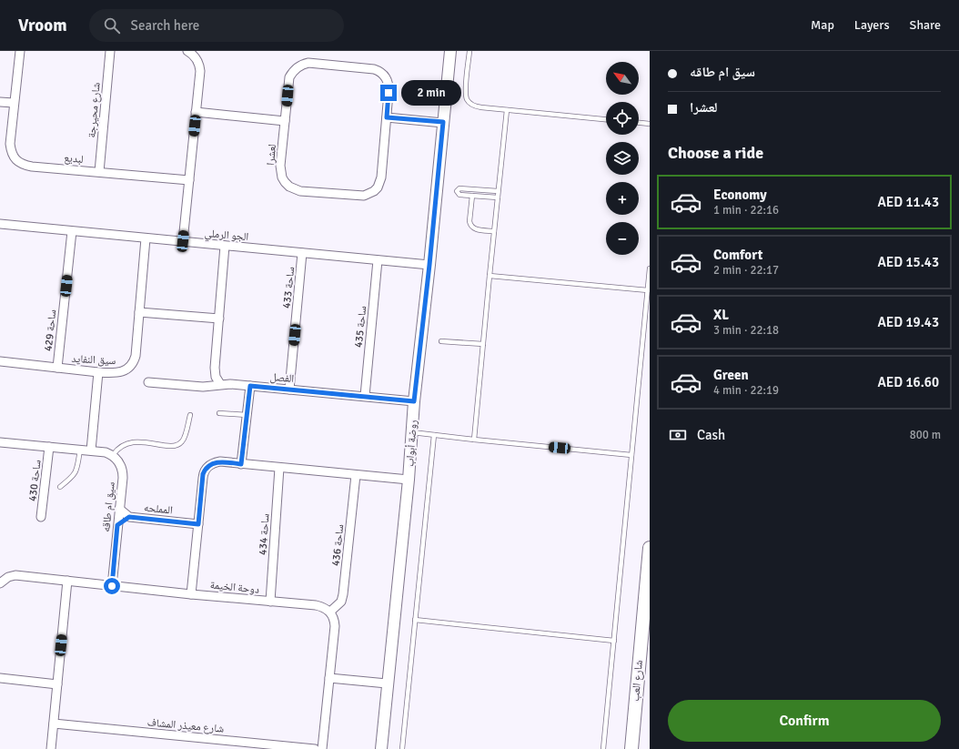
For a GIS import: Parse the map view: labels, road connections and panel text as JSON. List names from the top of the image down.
{
  "streets": {
    "main road": ["شارع العب"],
    "street": [
      "شارع محيرجة",
      "لعشرا",
      "لبديع",
      "الجو الرملي",
      "ساحة 433",
      "ساحة 435",
      "ساحة 429",
      "سيق النفايد",
      "الفصل",
      "روضة أبواب",
      "ساحة 430",
      "سيق ام طاقه",
      "المملحه",
      "ساحة 434",
      "ساحة 436",
      "دوحة الخيمة",
      "شارع معيذر المشاف"
    ]
  },
  "crossings": [
    ["شارع محيرجة", "لبديع"],
    ["الجو الرملي", "ساحة 433"],
    ["الجو الرملي", "ساحة 435"],
    ["الجو الرملي", "ساحة 429"],
    ["الجو الرملي", "سيق النفايد"],
    ["الجو الرملي", "روضة أبواب"],
    ["ساحة 433", "الفصل"],
    ["ساحة 435", "الفصل"],
    ["ساحة 429", "سيق النفايد"],
    ["الفصل", "روضة أبواب"],
    ["سيق ام طاقه", "المملحه"],
    ["سيق ام طاقه", "دوحة الخيمة"],
    ["ساحة 434", "دوحة الخيمة"],
    ["ساحة 436", "دوحة الخيمة"]
  ],
  "north": "top left",
  "page": {
    "header": "Vroom",
    "search": "Search here",
    "nav": ["Map", "Layers", "Share"],
    "banner": ["سيق ام طاقه", "لعشرا"],
    "map_buttons": ["+", "−"],
    "bubble": "2 min",
    "heading": "Choose a ride",
    "list": [
      {
        "name": "Economy",
        "note": "1 min · 22:16",
        "value": "AED 11.43"
      },
      {
        "name": "Comfort",
        "note": "2 min · 22:17",
        "value": "AED 15.43"
      },
      {
        "name": "XL",
        "note": "3 min · 22:18",
        "value": "AED 19.43"
      },
      {
        "name": "Green",
        "note": "4 min · 22:19",
        "value": "AED 16.60"
      }
    ],
    "pay": ["Cash", "800 m"],
    "buttons": "Confirm"
  }
}
